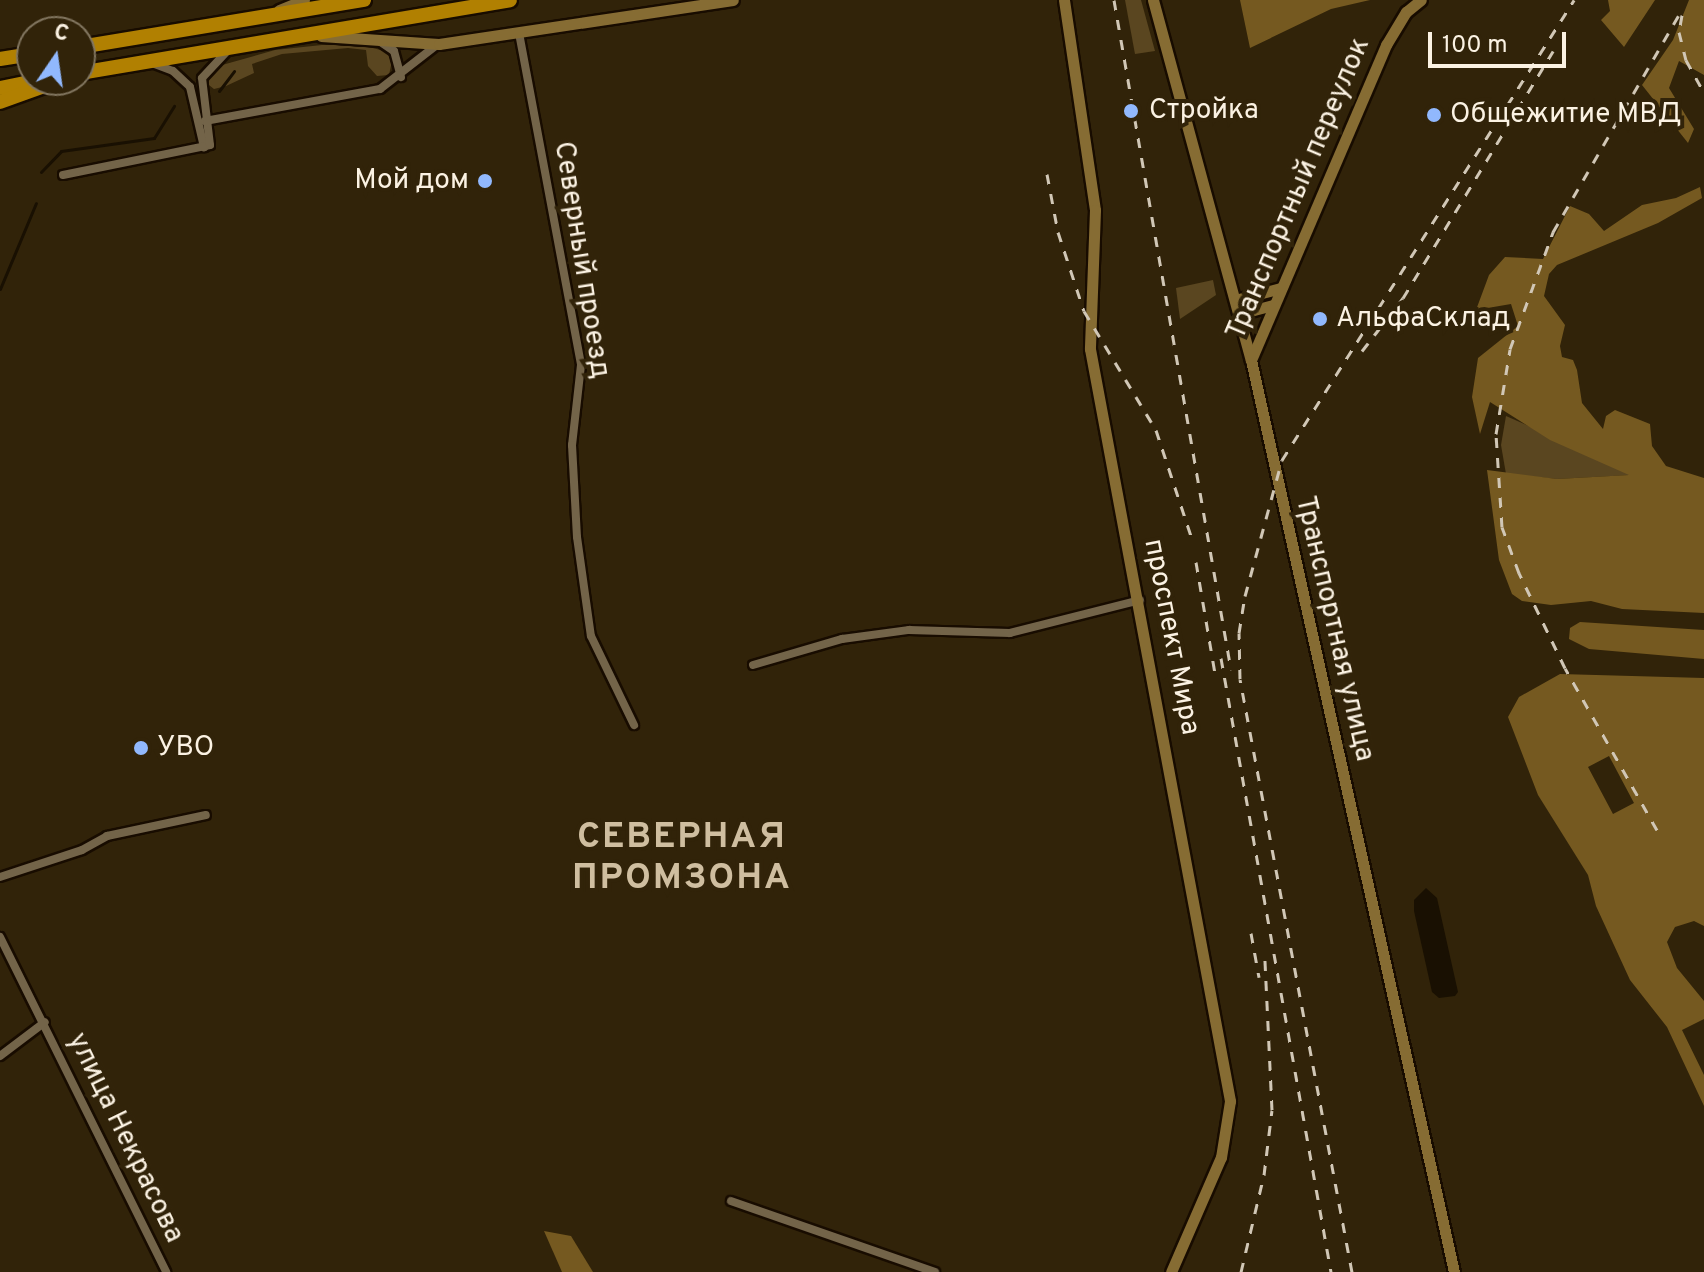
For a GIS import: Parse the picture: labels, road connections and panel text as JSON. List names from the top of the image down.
{
  "streets": {
    "street": [
      "Транспортный переулок",
      "Северный проезд",
      "Транспортная улица",
      "проспект Мира",
      "улица Некрасова"
    ]
  },
  "crossings": [
    ["Транспортный переулок", "Транспортная улица"]
  ],
  "districts": ["СЕВЕРНАЯ ПРОМЗОНА"],
  "places": [
    "Стройка",
    "Общежитие МВД",
    "Мой дом",
    "АльфаСклад",
    "УВО"
  ],
  "scale_bar": "100 m",
  "north": "top"
}
